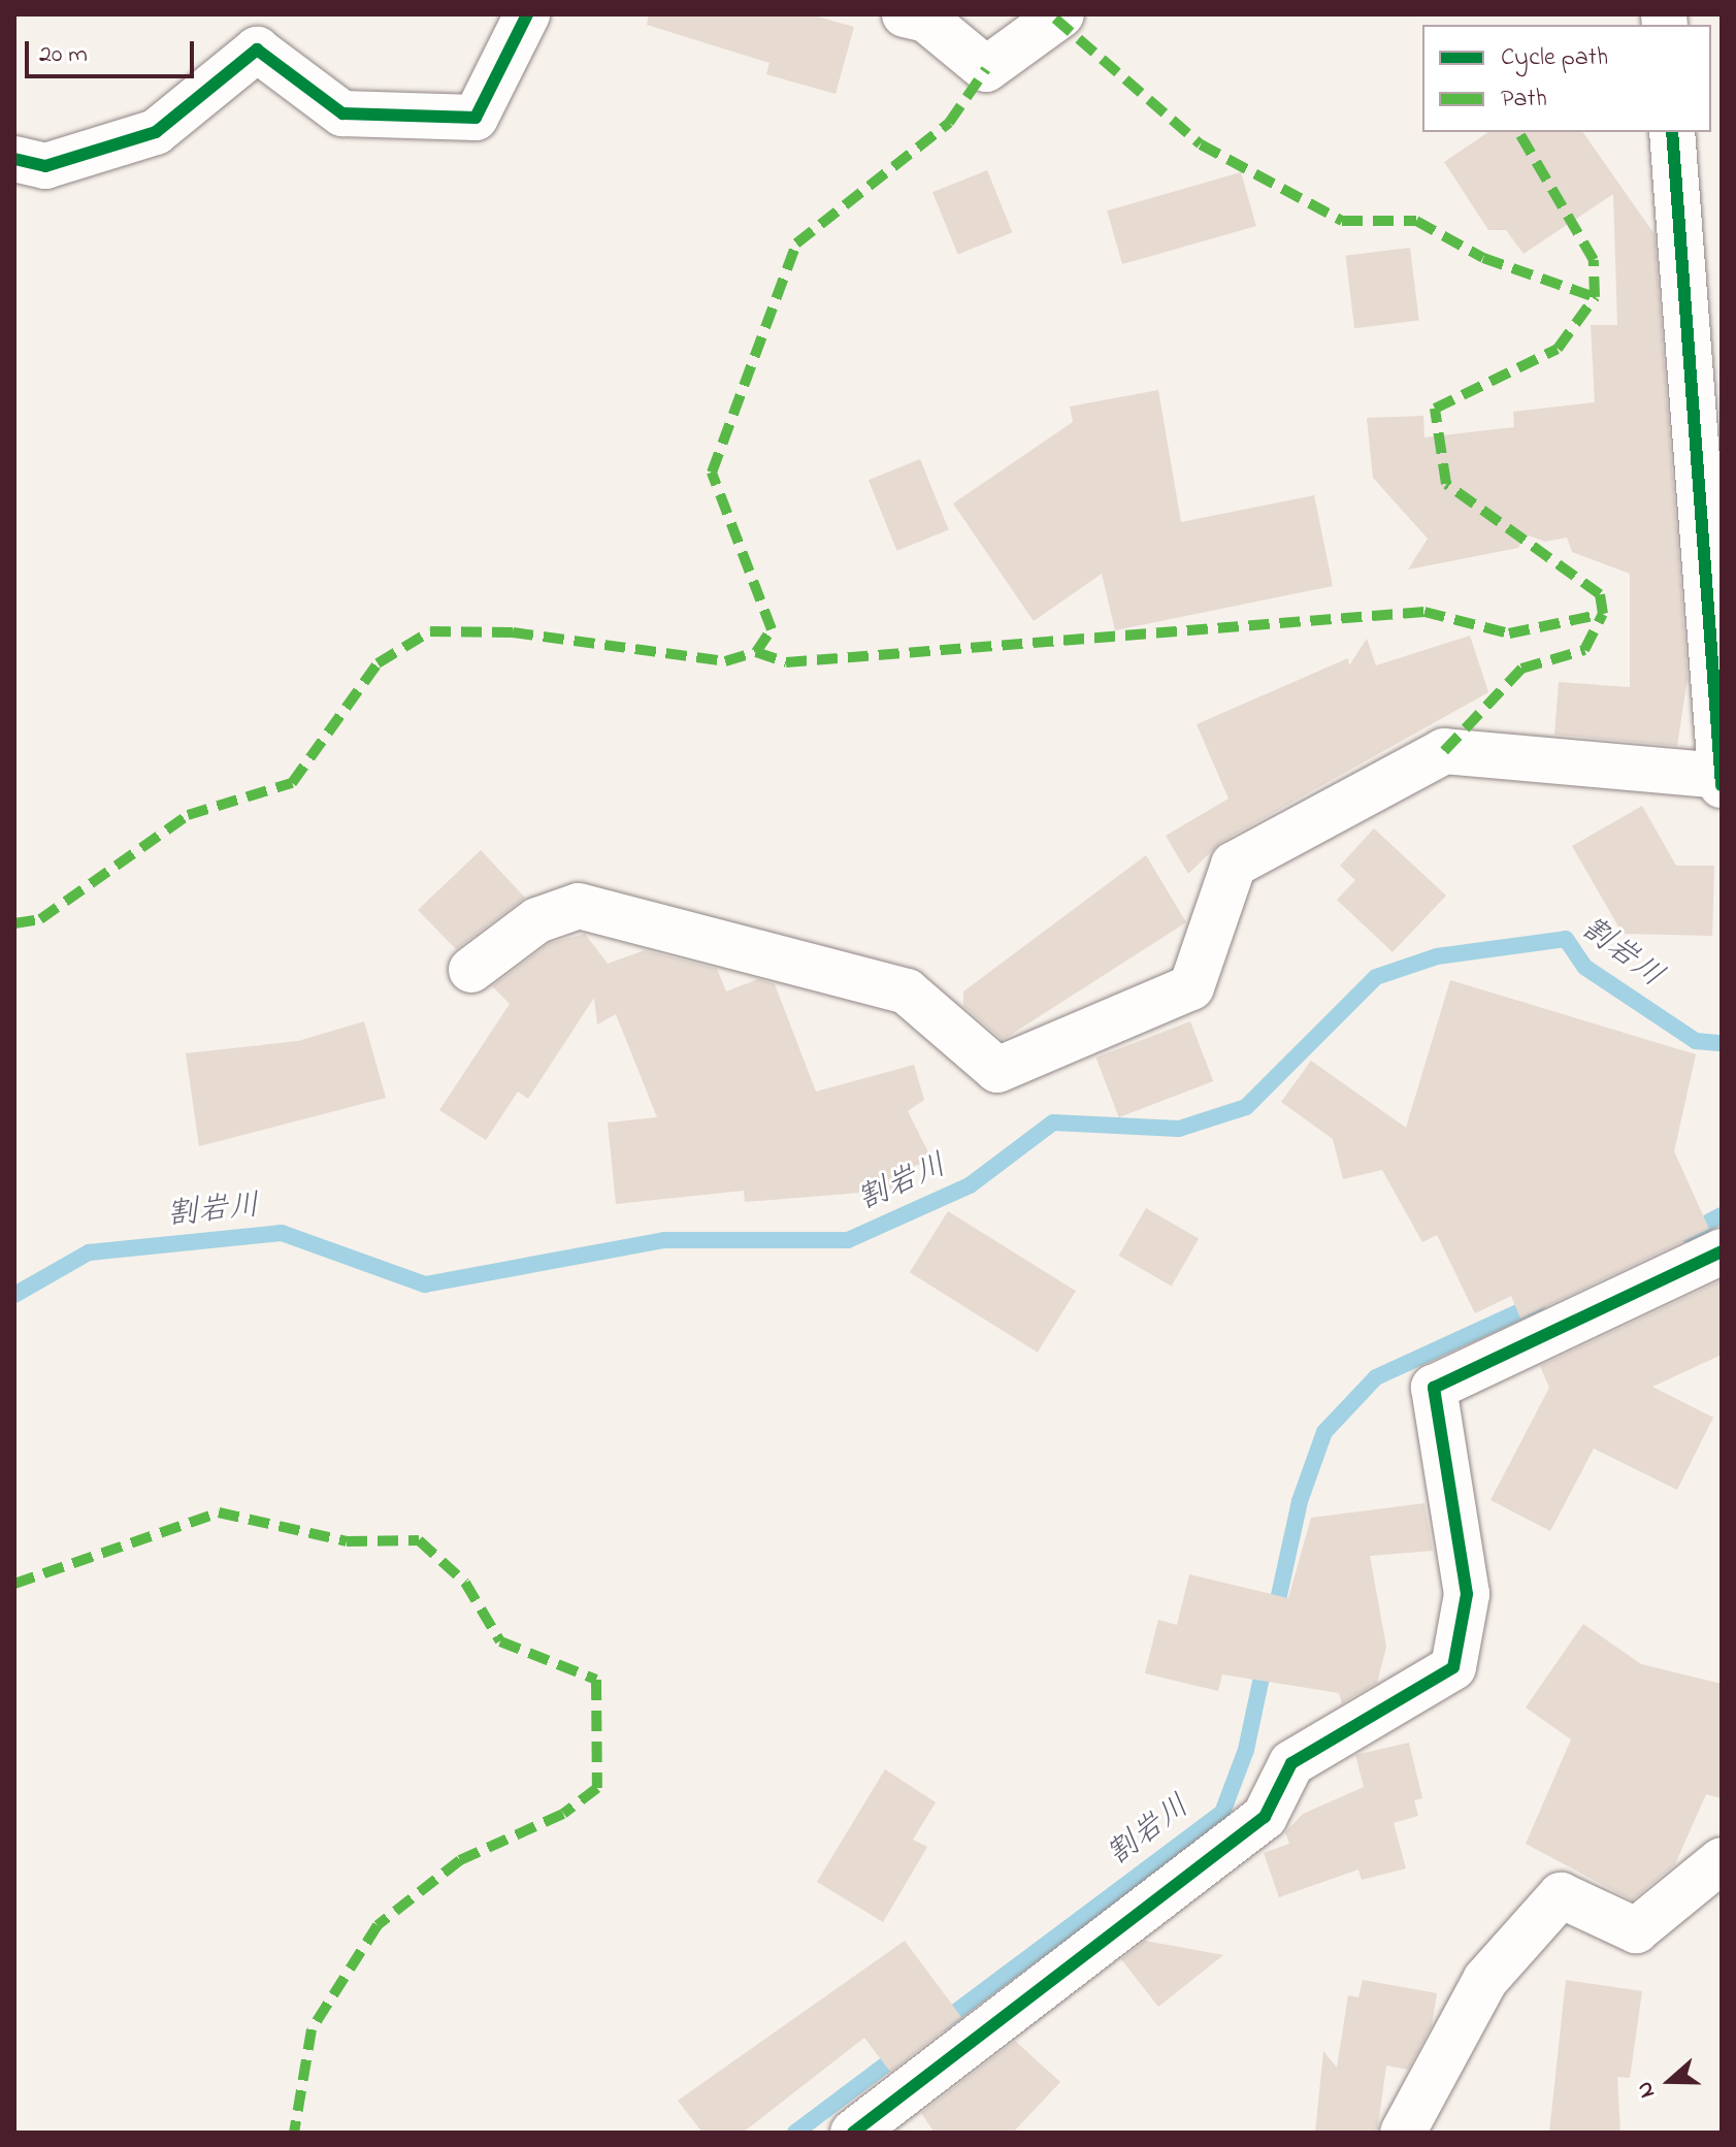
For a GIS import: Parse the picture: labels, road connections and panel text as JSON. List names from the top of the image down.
{
  "water": ["割岩川"],
  "legend": ["Cycle path", "Path"],
  "scale_bar": "20 m",
  "north": "left"
}
